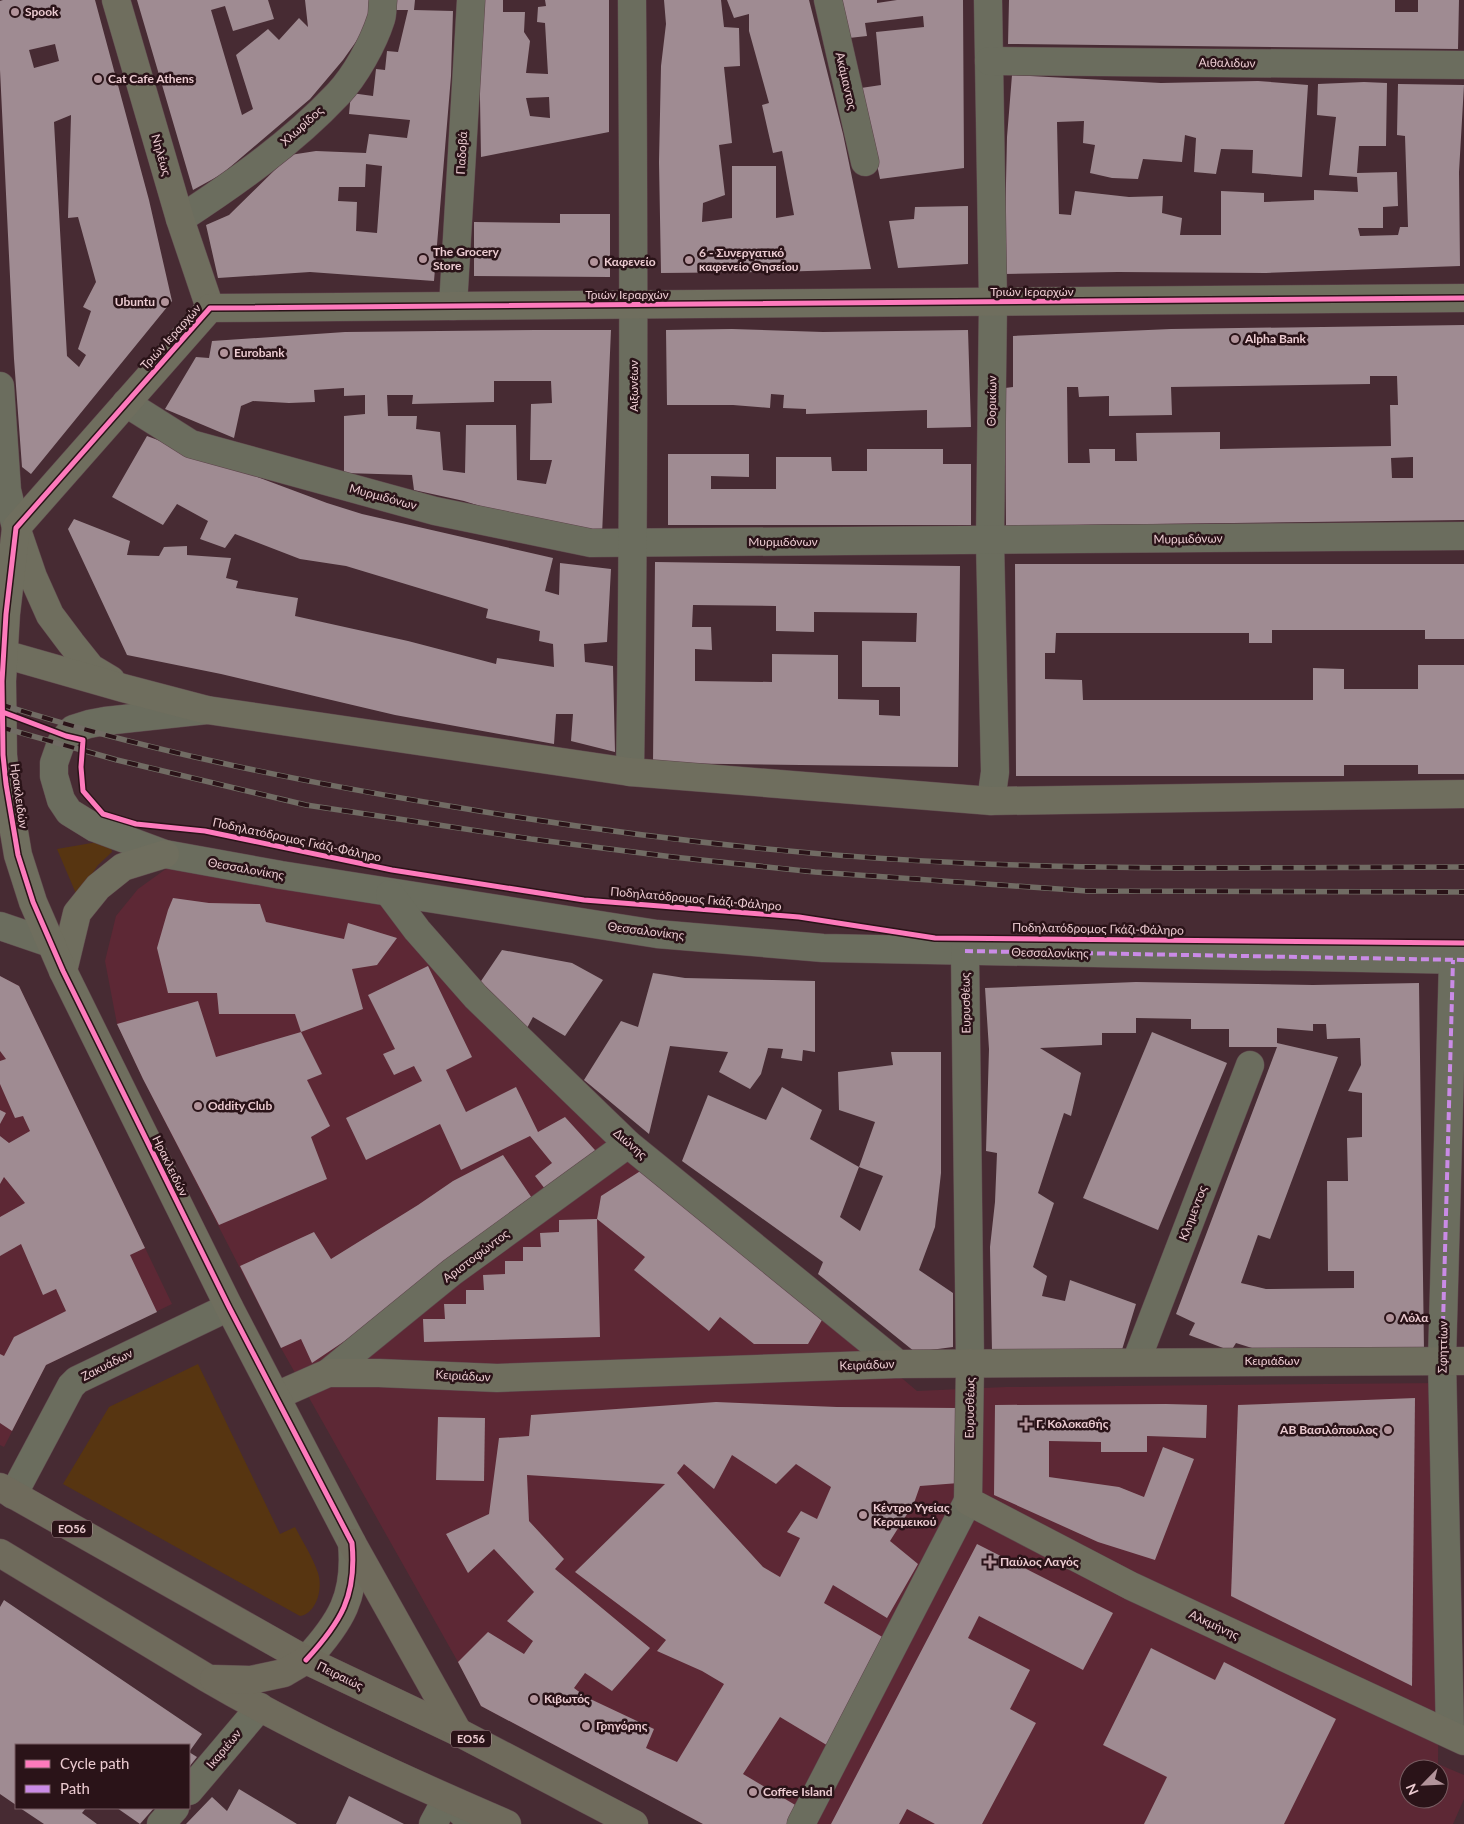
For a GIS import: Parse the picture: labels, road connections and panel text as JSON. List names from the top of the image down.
{
  "streets": {
    "main road": ["ΕΟ56", "Πειραιώς"],
    "street": [
      "Αιθαλιδων",
      "Ακάμαντος",
      "Χλωρίδος",
      "Παδοβά",
      "Νηλέως",
      "Τριών Ιεραρχών",
      "Αιξωνέων",
      "Θορικίων",
      "Μυρμιδόνων",
      "Ηρακλειδών",
      "Θεσσαλονίκης",
      "Ευρυσθέως",
      "Διώνης",
      "Κλημεντος",
      "Αριστοφώντος",
      "Σφηττίων",
      "Κειριάδων",
      "Ζακυάδων",
      "Αλκμήνης",
      "Ικαριέων"
    ],
    "cycle path": ["Ποδηλατόδρομος Γκάζι-Φάληρο"]
  },
  "crossings": [
    ["Αιθαλιδων", "Θορικίων"],
    ["Χλωρίδος", "Νηλέως"],
    ["Παδοβά", "Τριών Ιεραρχών"],
    ["Νηλέως", "Τριών Ιεραρχών"],
    ["Τριών Ιεραρχών", "Αιξωνέων"],
    ["Τριών Ιεραρχών", "Θορικίων"],
    ["Τριών Ιεραρχών", "Μυρμιδόνων"],
    ["Αιξωνέων", "Μυρμιδόνων"],
    ["Αιξωνέων", "Θεσσαλονίκης"],
    ["Θορικίων", "Μυρμιδόνων"],
    ["Θορικίων", "Θεσσαλονίκης"],
    ["Ηρακλειδών", "Θεσσαλονίκης"],
    ["Ηρακλειδών", "Κειριάδων"],
    ["Ηρακλειδών", "Ζακυάδων"],
    ["Ηρακλειδών", "Πειραιώς"],
    ["Θεσσαλονίκης", "Ευρυσθέως"],
    ["Θεσσαλονίκης", "Διώνης"],
    ["Θεσσαλονίκης", "Σφηττίων"],
    ["Ευρυσθέως", "Κειριάδων"],
    ["Ευρυσθέως", "Αλκμήνης"],
    ["Διώνης", "Αριστοφώντος"],
    ["Διώνης", "Κειριάδων"],
    ["Κλημεντος", "Κειριάδων"],
    ["Αριστοφώντος", "Κειριάδων"],
    ["Σφηττίων", "Κειριάδων"],
    ["Σφηττίων", "Αλκμήνης"],
    ["Ζακυάδων", "Πειραιώς"]
  ],
  "places": {
    "other": [
      "Spook",
      "Cat Cafe Athens",
      "The Grocery Store",
      "6 - Συνεργατικό καφενείο Θησείου",
      "Καφενείο",
      "Ubuntu",
      "Alpha Bank",
      "Eurobank",
      "Oddity Club",
      "Λόλα",
      "ΑΒ Βασιλόπουλος",
      "Κέντρο Υγείας Κεραμεικού",
      "Κιβωτός",
      "Γρηγόρης",
      "Coffee Island"
    ],
    "health": ["Γ. Κολοκαθής", "Παύλος Λαγός"]
  },
  "legend": ["Cycle path", "Path"],
  "north": "bottom left"
}
